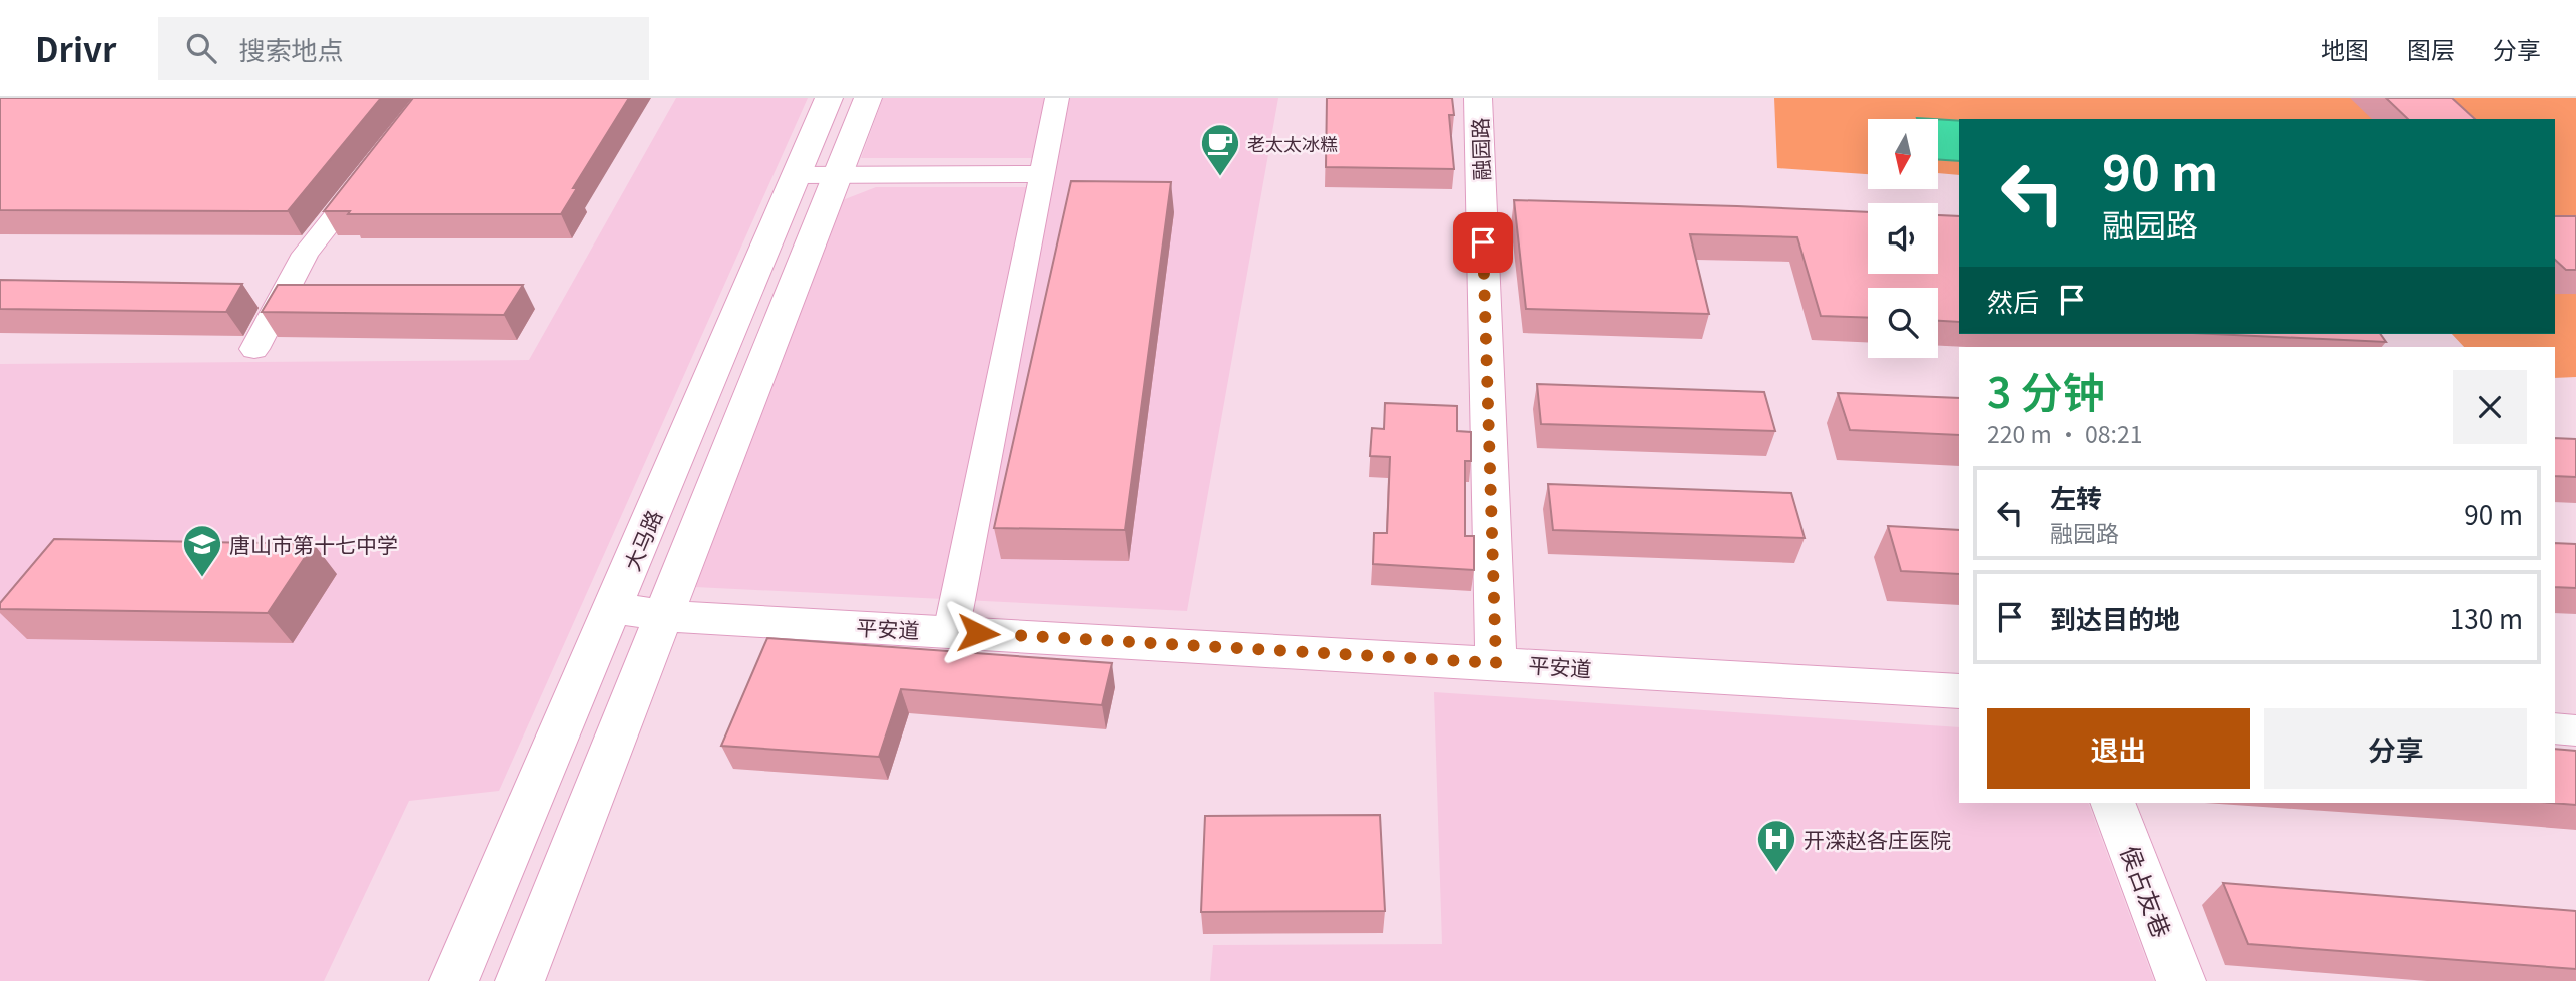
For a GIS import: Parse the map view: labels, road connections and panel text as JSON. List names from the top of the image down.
{
  "streets": {
    "street": [
      "融园路",
      "大马路",
      "平安道",
      "侯占友巷"
    ]
  },
  "crossings": [
    ["融园路", "平安道"],
    ["大马路", "平安道"]
  ],
  "places": {
    "cafe": ["老太太冰糕"],
    "school or university": ["唐山市第十七中学"],
    "hospital": ["开滦赵各庄医院"]
  },
  "north": "bottom",
  "page": {
    "header": "Drivr",
    "search": "搜索地点",
    "nav": ["地图", "图层", "分享"],
    "turn": ["90 m", "融园路"],
    "then": "然后",
    "heading": ["3 分钟", "220 m · 08:21"],
    "list": [
      {
        "name": "左转",
        "note": "融园路",
        "value": "90 m"
      },
      {
        "name": "到达目的地",
        "value": "130 m"
      }
    ],
    "buttons": ["退出", "分享"]
  }
}
